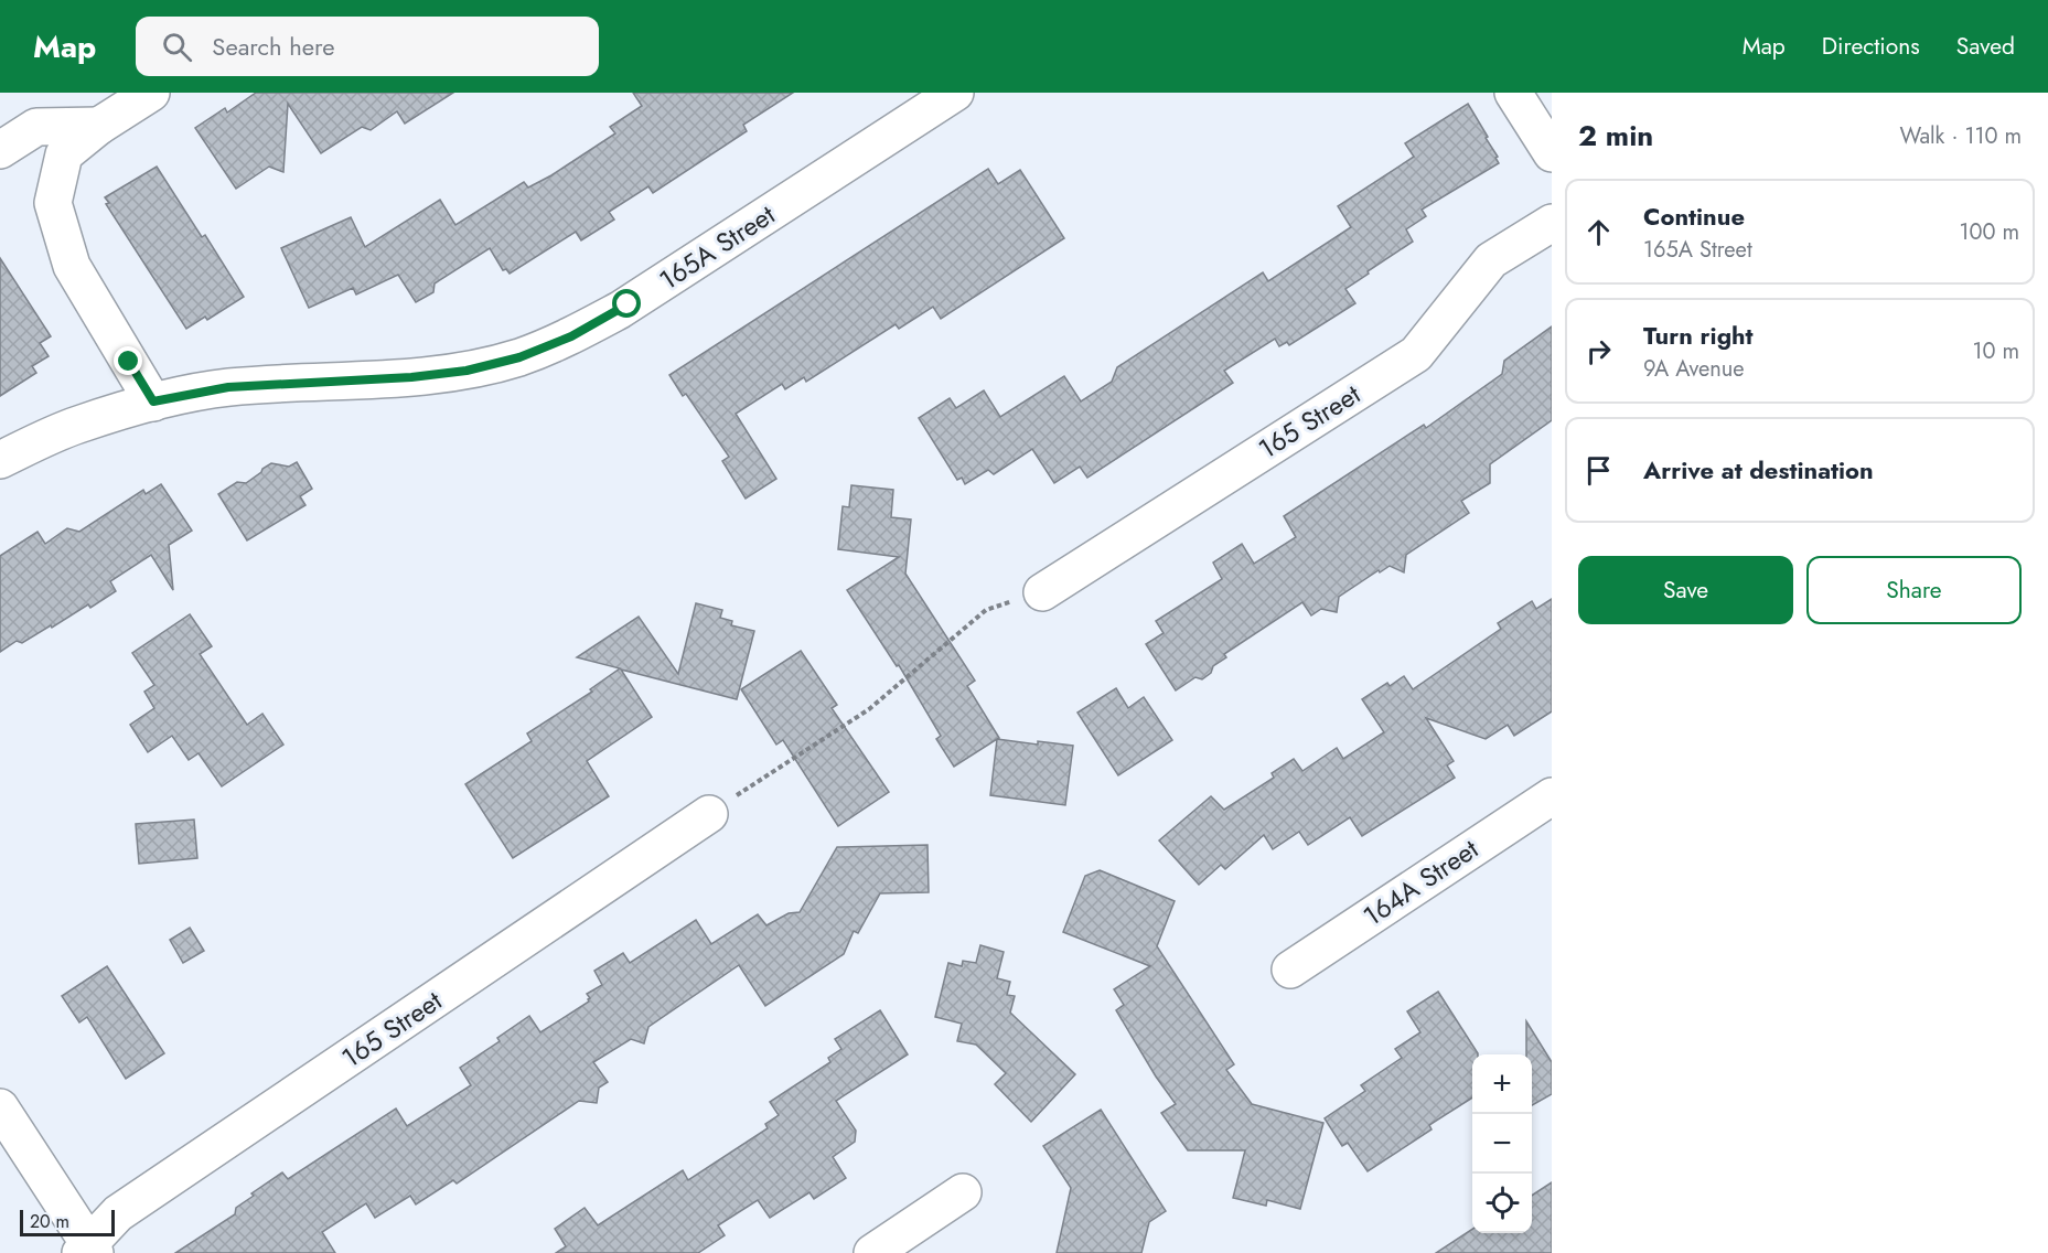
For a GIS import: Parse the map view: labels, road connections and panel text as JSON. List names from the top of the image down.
{
  "streets": {
    "street": ["165A Street", "165 Street", "164A Street"]
  },
  "scale_bar": "20 m",
  "page": {
    "header": "Map",
    "search": "Search here",
    "nav": ["Map", "Directions", "Saved"],
    "heading": ["2 min", "Walk · 110 m"],
    "list": [
      ["Continue", "165A Street", "100 m"],
      ["Turn right", "9A Avenue", "10 m"],
      "Arrive at destination"
    ],
    "buttons": ["Save", "Share"],
    "map_buttons": ["+", "−"],
    "scale": "20 m"
  }
}
